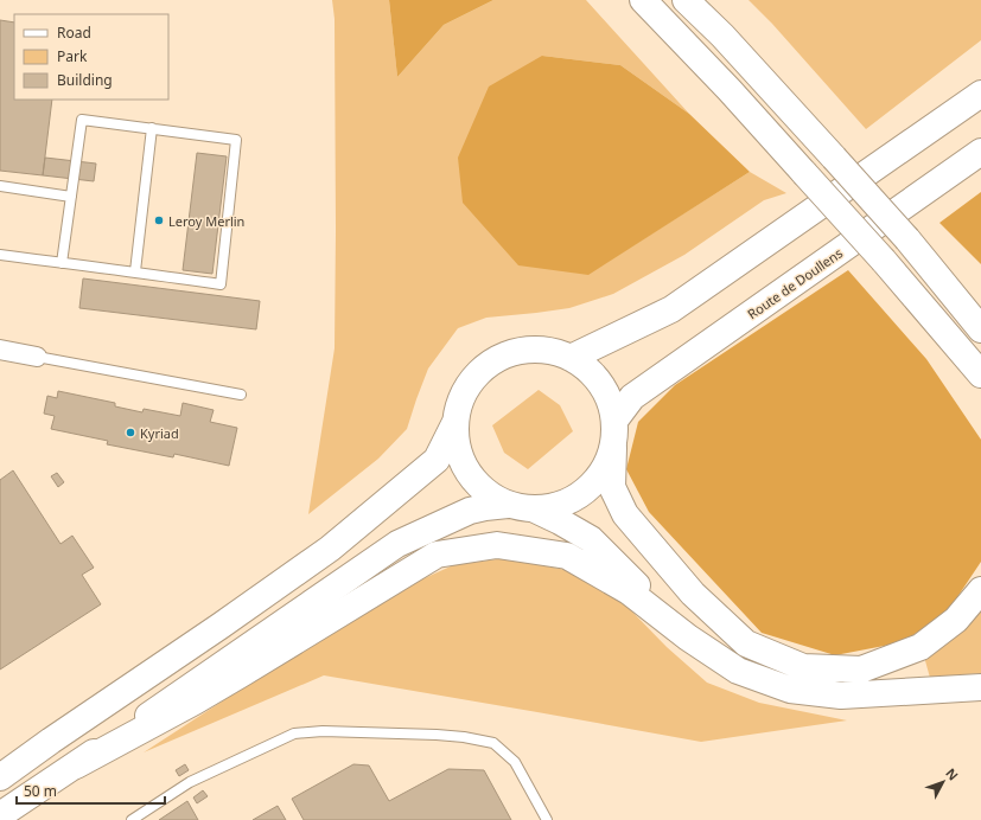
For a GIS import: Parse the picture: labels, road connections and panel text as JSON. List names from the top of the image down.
{
  "streets": {
    "main road": ["Route de Doullens"]
  },
  "places": ["Leroy Merlin", "Kyriad"],
  "legend": ["Road", "Park", "Building"],
  "scale_bar": "50 m",
  "north": "top right"
}
